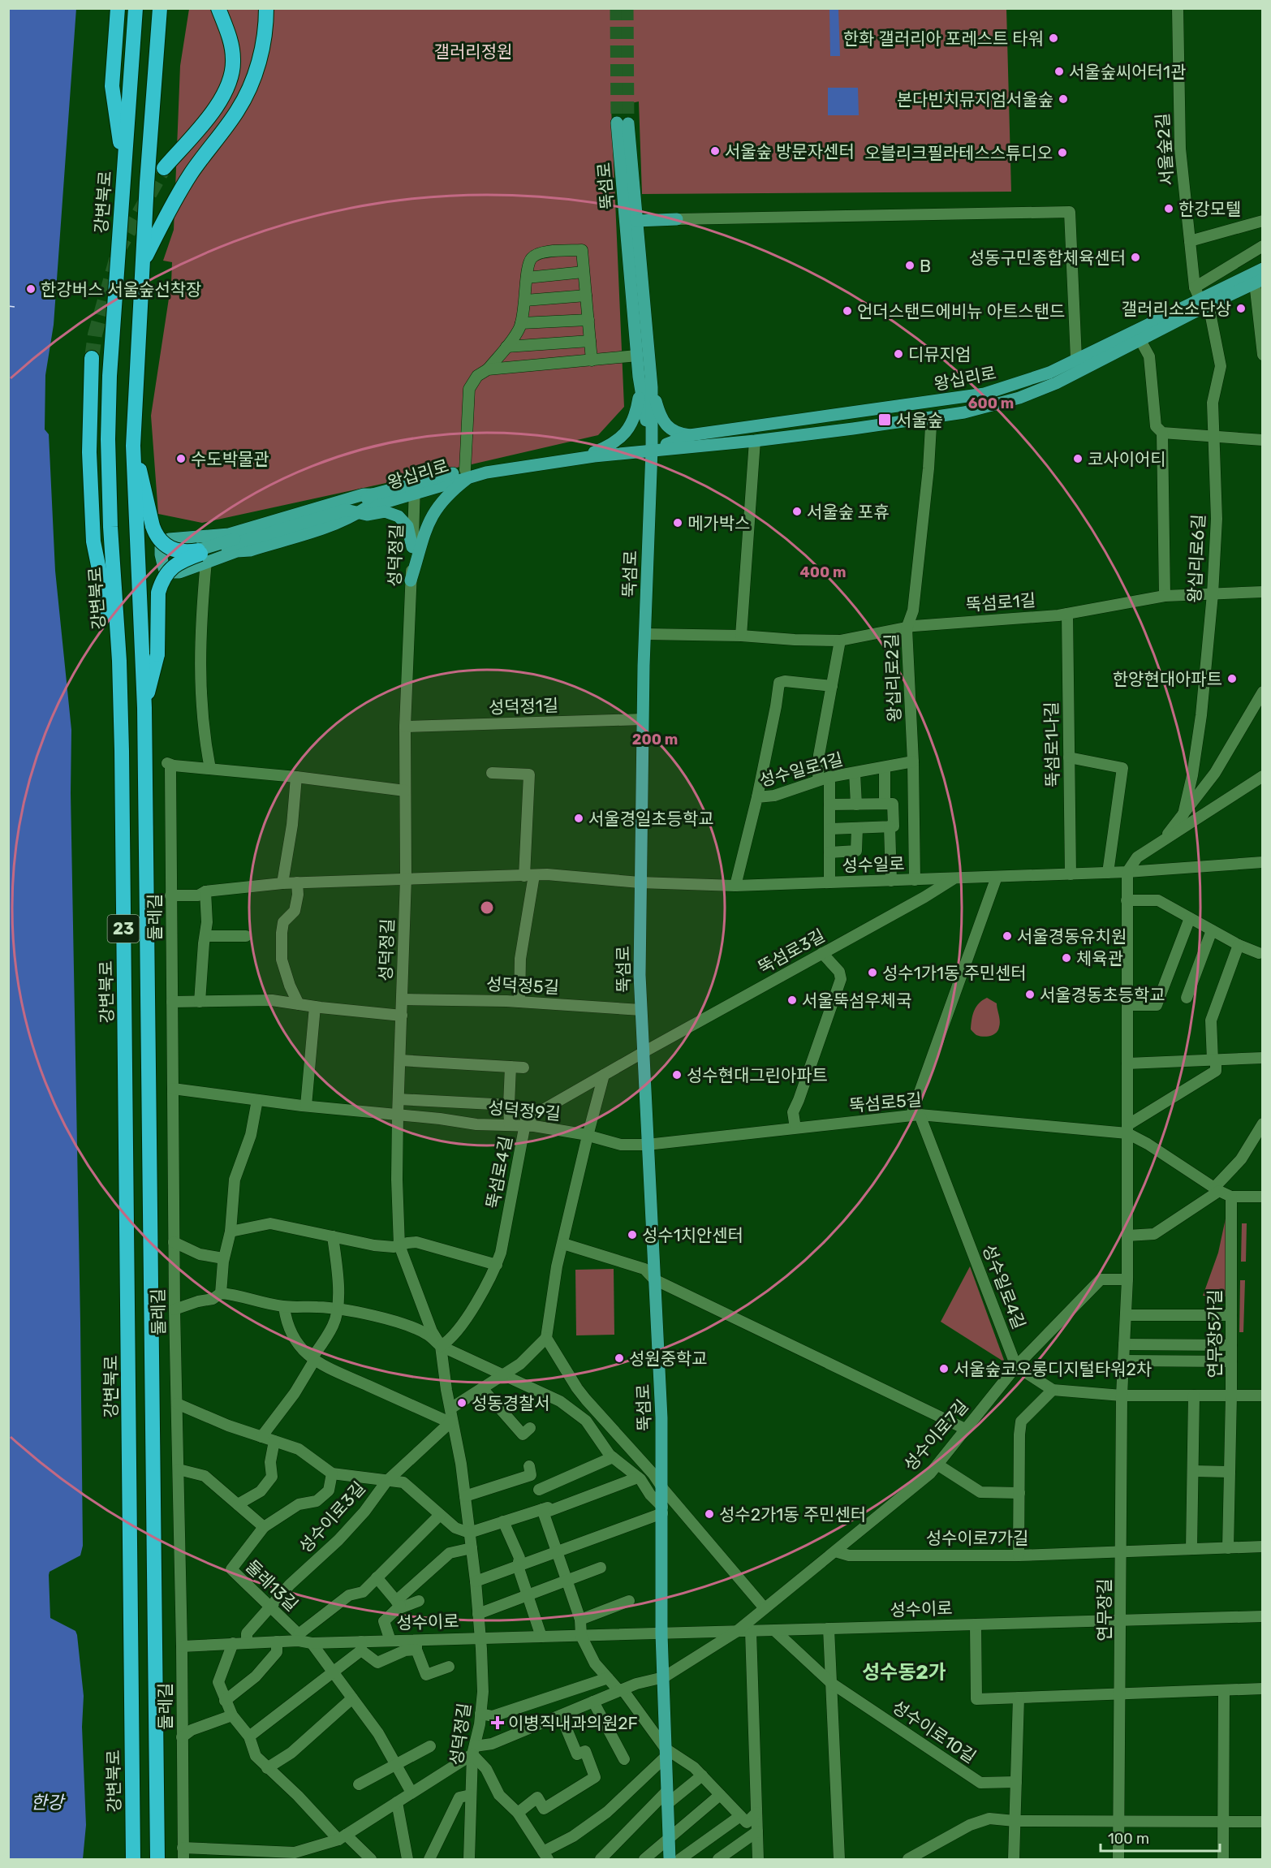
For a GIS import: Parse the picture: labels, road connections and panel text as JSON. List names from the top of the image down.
{
  "streets": {
    "highway": ["강변북로", "23"],
    "main road": ["뚝섬로", "왕십리로"],
    "street": [
      "서울숲2길",
      "성덕정길",
      "왕십리로6길",
      "뚝섬로1길",
      "왕십리로2길",
      "성덕정1길",
      "뚝섬로1나길",
      "성수일로1길",
      "성수일로",
      "둘레길",
      "뚝섬로3길",
      "성덕정5길",
      "뚝섬로5길",
      "성덕정9길",
      "뚝섬로4길",
      "성수일로4길",
      "연무장5가길",
      "성수이로7길",
      "성수이로3길",
      "성수이로7가길",
      "둘레13길",
      "성수이로",
      "연무장길",
      "성수이로10길"
    ]
  },
  "crossings": [
    ["서울숲2길", "왕십리로"],
    ["서울숲2길", "왕십리로6길"],
    ["뚝섬로", "왕십리로"],
    ["뚝섬로", "뚝섬로1길"],
    ["뚝섬로", "성덕정1길"],
    ["뚝섬로", "성수일로"],
    ["뚝섬로", "뚝섬로3길"],
    ["뚝섬로", "성덕정5길"],
    ["뚝섬로", "뚝섬로5길"],
    ["뚝섬로", "성덕정9길"],
    ["뚝섬로", "뚝섬로4길"],
    ["뚝섬로", "성수이로"],
    ["왕십리로", "성덕정길"],
    ["왕십리로", "왕십리로6길"],
    ["왕십리로", "왕십리로2길"],
    ["성덕정길", "성덕정1길"],
    ["성덕정길", "성수일로"],
    ["성덕정길", "성덕정5길"],
    ["성덕정길", "성덕정9길"],
    ["성덕정길", "뚝섬로4길"],
    ["성덕정길", "성수이로3길"],
    ["성덕정길", "성수이로"],
    ["왕십리로6길", "뚝섬로1길"],
    ["뚝섬로1길", "왕십리로2길"],
    ["뚝섬로1길", "뚝섬로1나길"],
    ["왕십리로2길", "성수일로1길"],
    ["왕십리로2길", "성수일로"],
    ["뚝섬로1나길", "성수일로"],
    ["성수일로1길", "성수일로"],
    ["성수일로", "둘레길"],
    ["성수일로", "뚝섬로3길"],
    ["성수일로", "연무장길"],
    ["둘레길", "성덕정9길"],
    ["둘레길", "성수이로"],
    ["뚝섬로3길", "뚝섬로4길"],
    ["뚝섬로5길", "성덕정9길"],
    ["뚝섬로5길", "성수일로4길"],
    ["뚝섬로5길", "연무장길"],
    ["성덕정9길", "뚝섬로4길"],
    ["성수일로4길", "성수이로7길"],
    ["연무장5가길", "성수이로7가길"],
    ["성수이로7길", "성수이로7가길"],
    ["성수이로7길", "성수이로"],
    ["성수이로7길", "연무장길"],
    ["성수이로3길", "둘레13길"],
    ["성수이로3길", "성수이로"],
    ["성수이로7가길", "연무장길"],
    ["둘레13길", "성수이로"],
    ["성수이로", "연무장길"],
    ["성수이로", "성수이로10길"]
  ],
  "districts": ["성수동2가"],
  "water": ["한강"],
  "parks": ["갤러리정원"],
  "places": {
    "other": [
      "한화 갤러리아 포레스트 타워",
      "서울숲씨어터1관",
      "본다빈치뮤지엄서울숲",
      "서울숲 방문자센터",
      "오블리크필라테스스튜디오",
      "한강모텔",
      "성동구민종합체육센터",
      "B",
      "한강버스 서울숲선착장",
      "갤러리소소단상",
      "언더스탠드에비뉴 아트스탠드",
      "디뮤지엄",
      "수도박물관",
      "코사이어티",
      "서울숲 포휴",
      "메가박스",
      "한양현대아파트",
      "서울경일초등학교",
      "서울경동유치원",
      "체육관",
      "성수1가1동 주민센터",
      "서울경동초등학교",
      "서울뚝섬우체국",
      "성수현대그린아파트",
      "성수1치안센터",
      "성원중학교",
      "서울숲코오롱디지털타워2차",
      "성동경찰서",
      "성수2가1동 주민센터"
    ],
    "transit": ["서울숲"],
    "health": ["이병직내과의원2F"]
  },
  "scale_bar": "100 m",
  "rings": ["600 m", "400 m", "200 m"]
}
